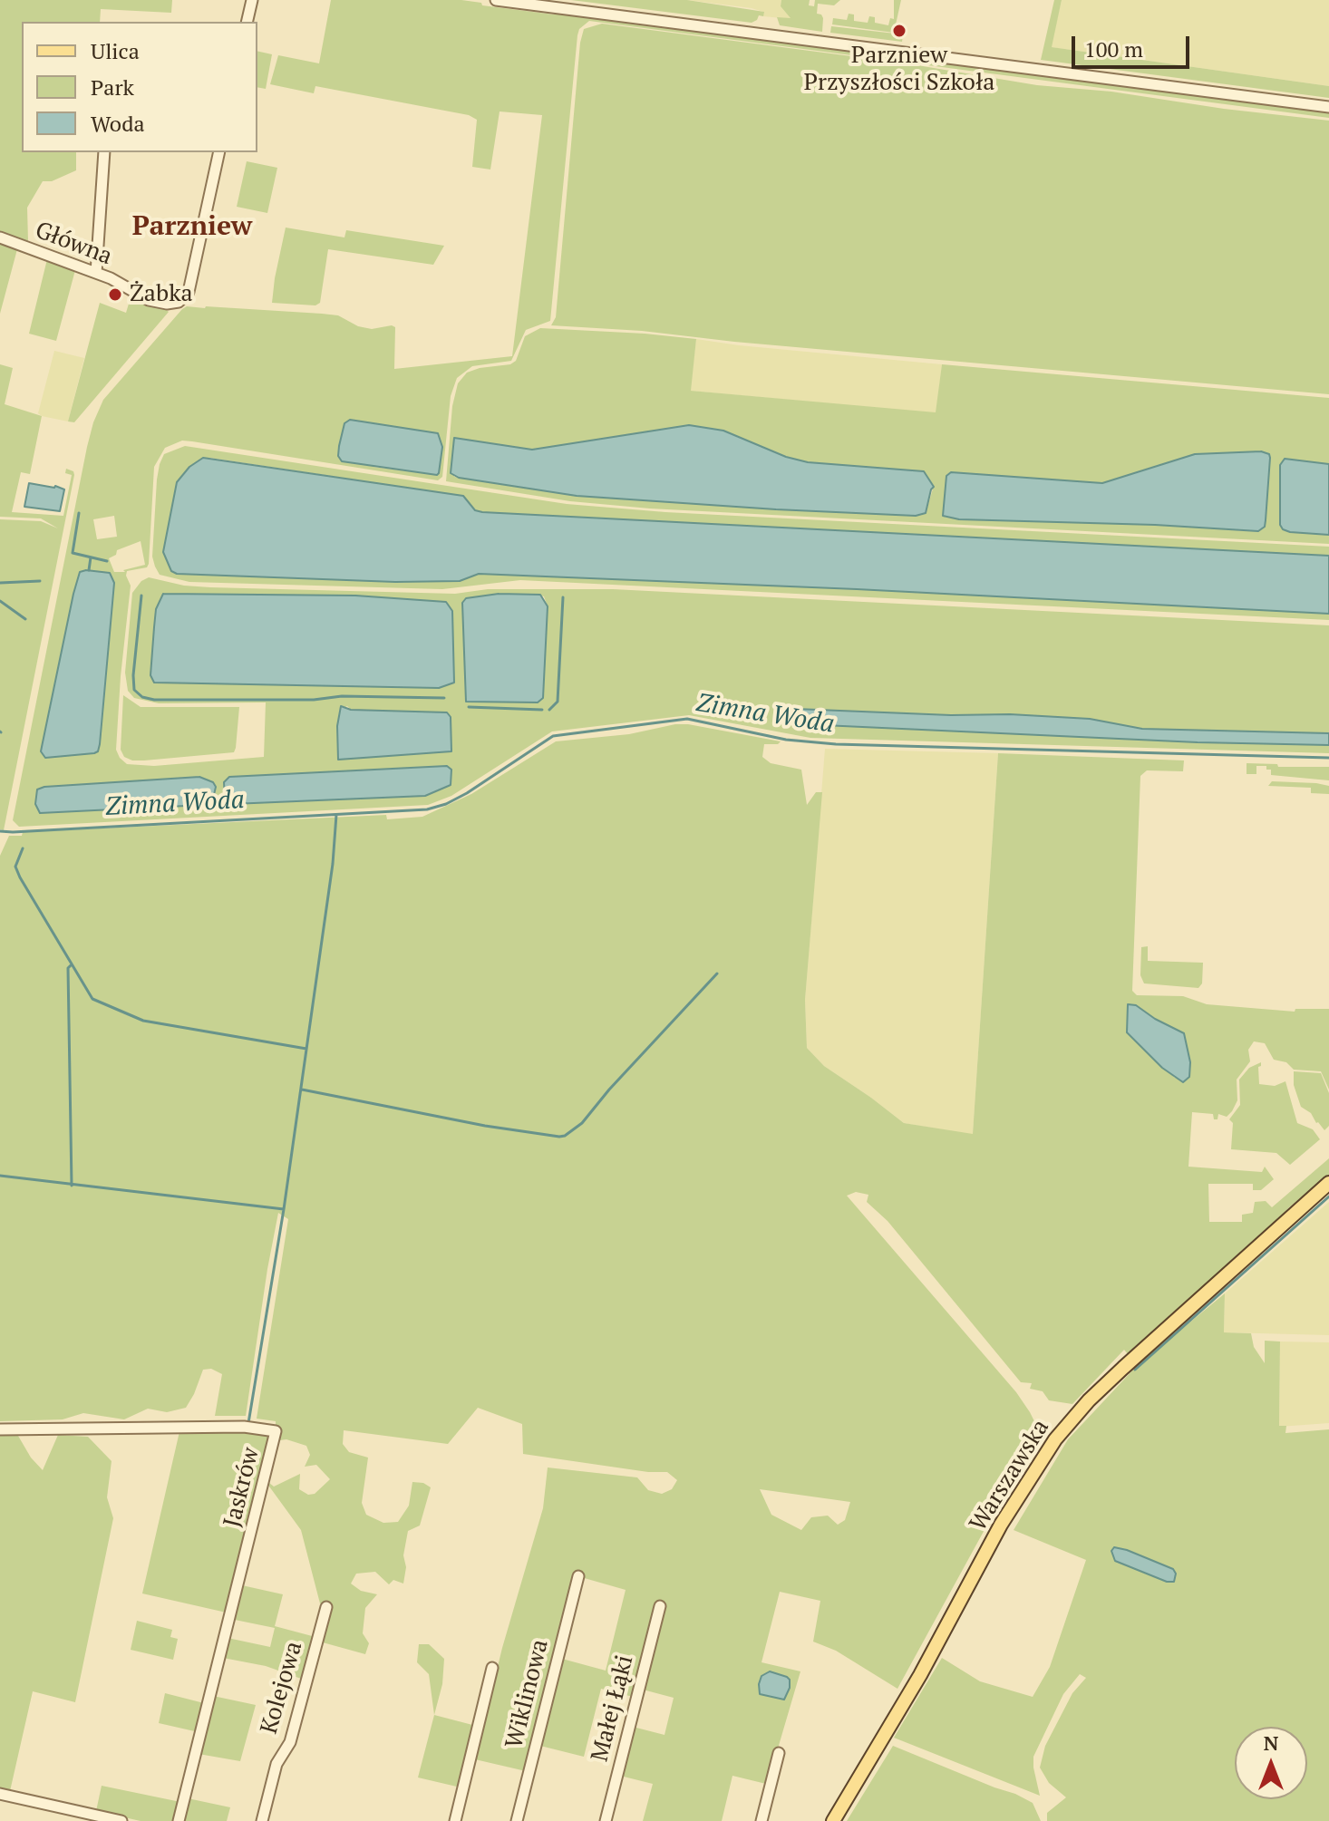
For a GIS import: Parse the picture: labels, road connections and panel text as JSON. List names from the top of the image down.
{
  "streets": {
    "main road": ["Warszawska"],
    "street": [
      "Główna",
      "Jaskrów",
      "Kolejowa",
      "Wiklinowa",
      "Małej Łąki"
    ]
  },
  "districts": ["Parzniew"],
  "water": ["Zimna Woda"],
  "places": ["Parzniew Przyszłości Szkoła", "Żabka"],
  "legend": ["Ulica", "Park", "Woda"],
  "scale_bar": "100 m",
  "north": "top"
}
